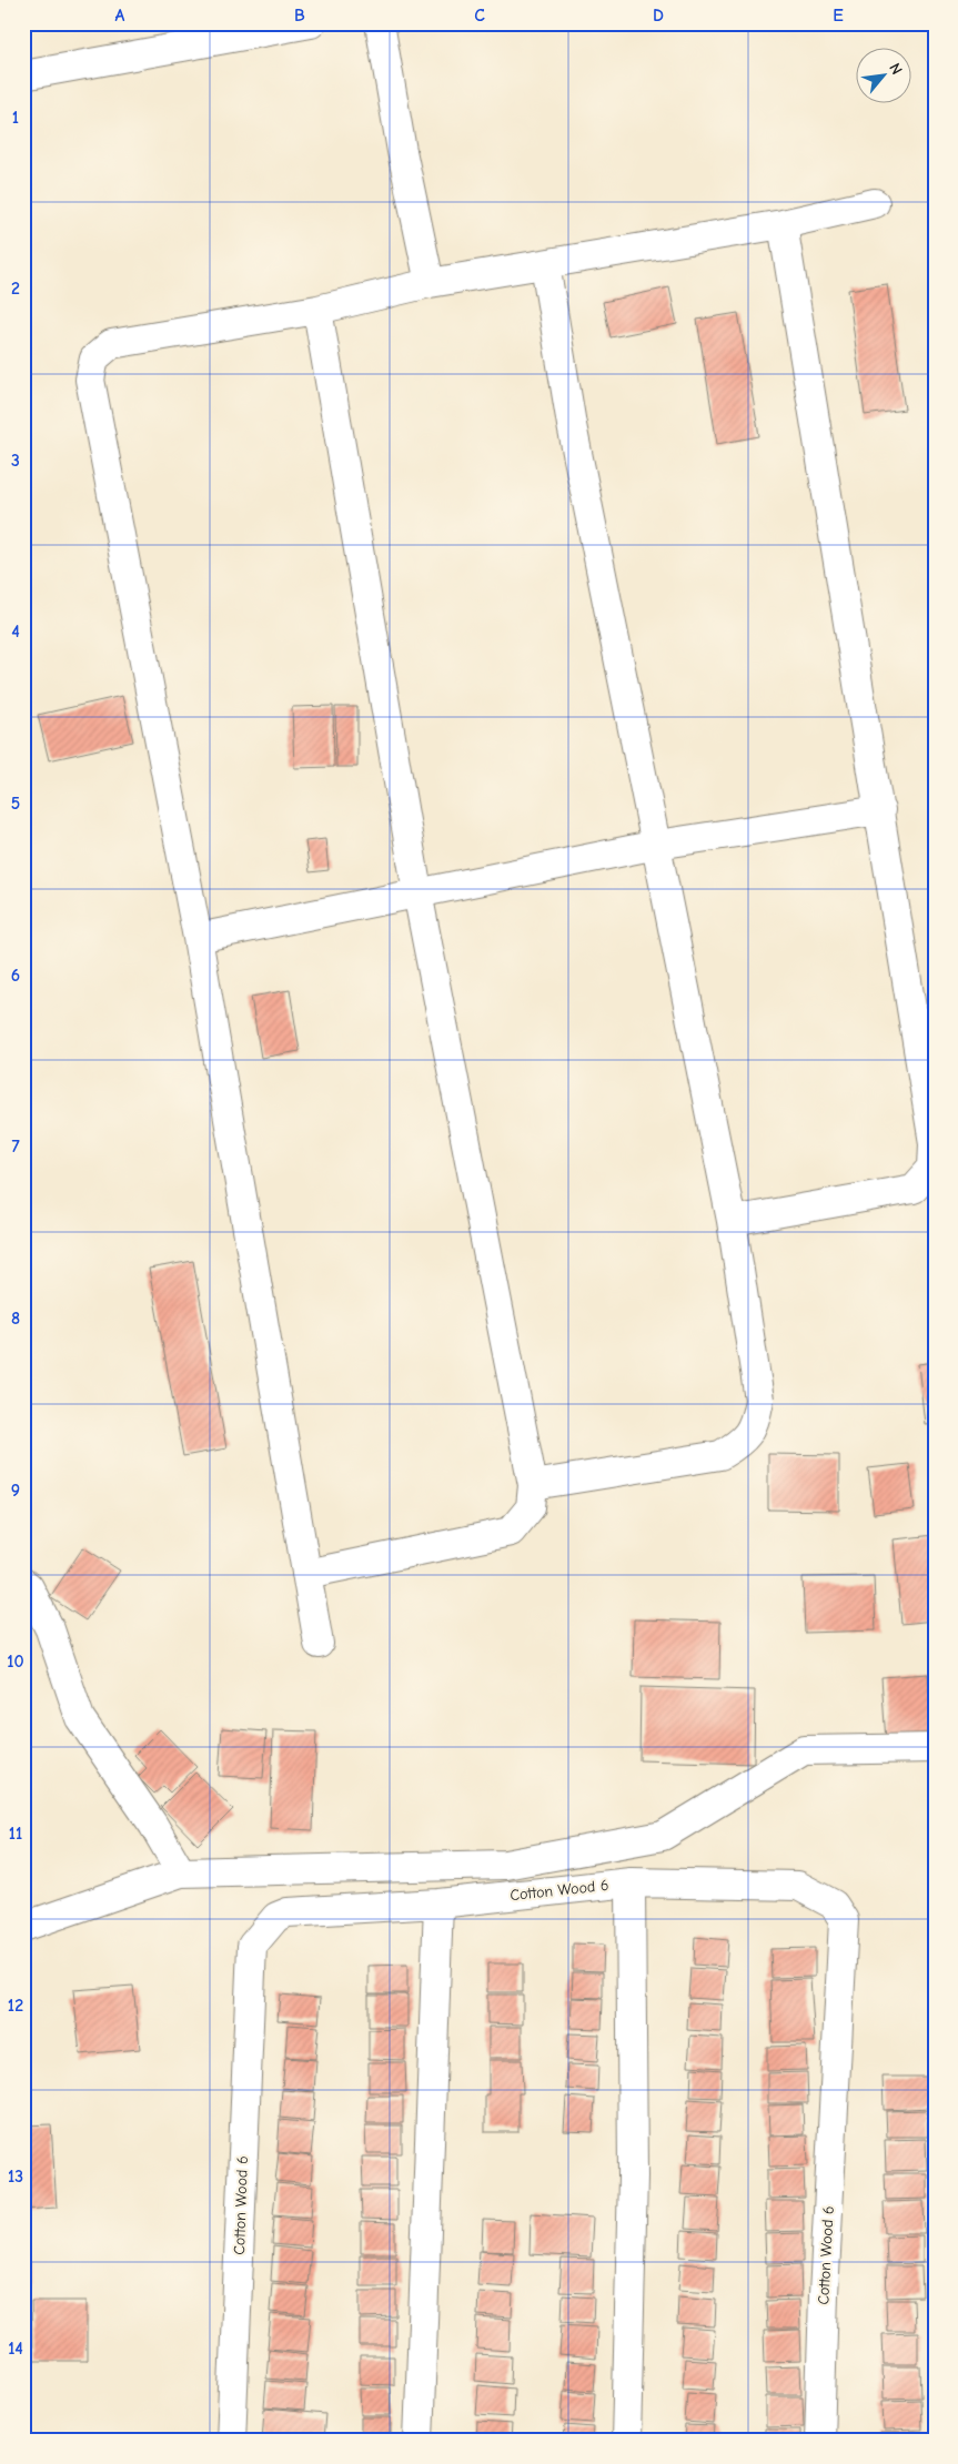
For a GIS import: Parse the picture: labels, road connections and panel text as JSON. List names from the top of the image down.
{
  "streets": {
    "street": ["Cotton Wood 6"]
  },
  "north": "top right",
  "grid": {
    "columns": [
      "A",
      "B",
      "C",
      "D",
      "E"
    ],
    "rows": [
      "1",
      "2",
      "3",
      "4",
      "5",
      "6",
      "7",
      "8",
      "9",
      "10",
      "11",
      "12",
      "13",
      "14"
    ]
  }
}
